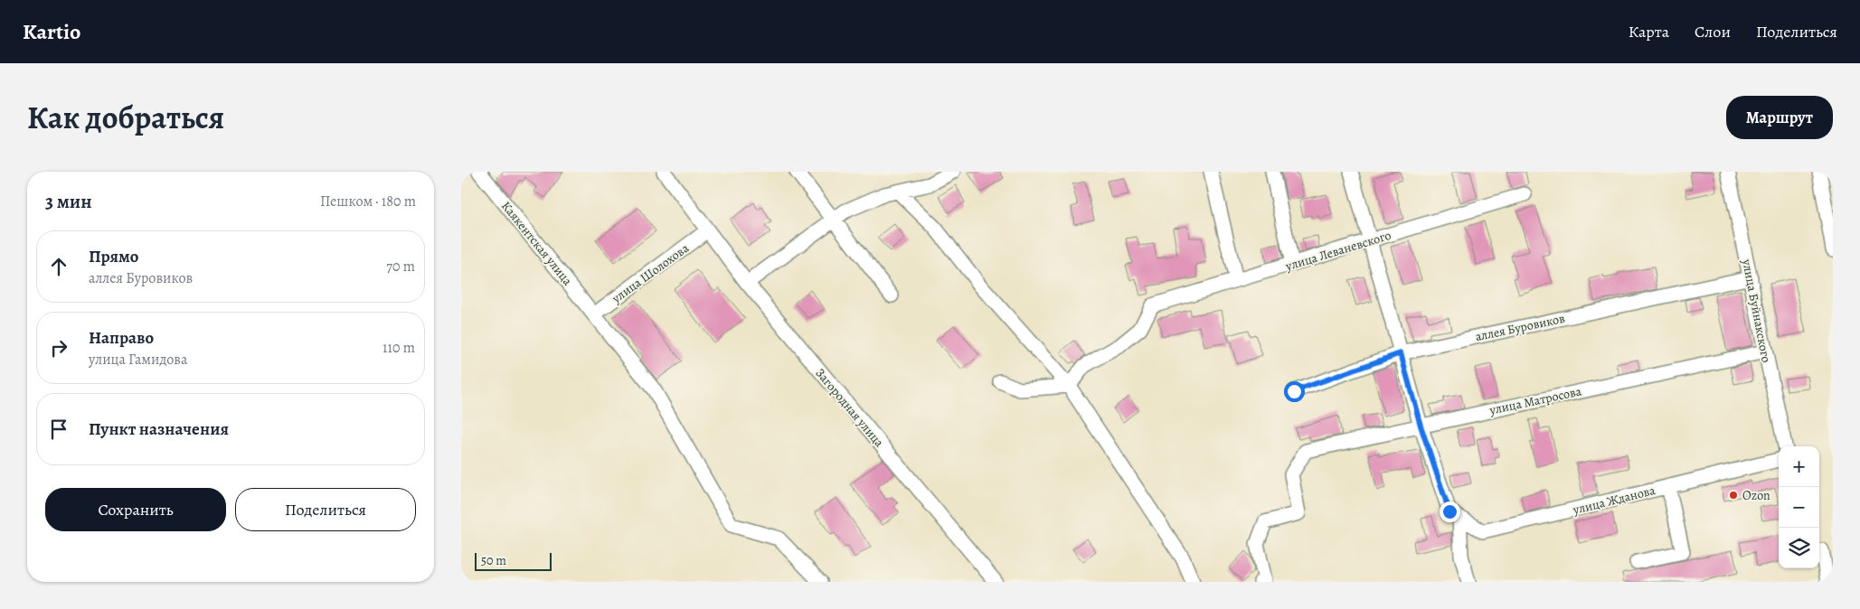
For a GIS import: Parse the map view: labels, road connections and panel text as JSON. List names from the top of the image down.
{
  "streets": {
    "street": [
      "Каякентская улица",
      "улица Леваневского",
      "улица Шолохова",
      "улица Буйнакского",
      "аллея Буровиков",
      "улица Матросова",
      "Загородная улица",
      "улица Жданова"
    ]
  },
  "crossings": [
    ["Каякентская улица", "улица Шолохова"],
    ["улица Шолохова", "Загородная улица"],
    ["улица Буйнакского", "аллея Буровиков"],
    ["улица Буйнакского", "улица Матросова"]
  ],
  "places": ["Ozon"],
  "scale_bar": "50 m",
  "page": {
    "header": "Kartio",
    "nav": ["Карта", "Слои", "Поделиться"],
    "title": "Как добраться",
    "buttons": [
      "Маршрут",
      ["Сохранить", "Поделиться"]
    ],
    "heading": ["3 мин", "Пешком · 180 m"],
    "list": [
      ["Прямо", "аллея Буровиков", "70 m"],
      ["Направо", "улица Гамидова", "110 m"],
      "Пункт назначения"
    ],
    "map_buttons": ["+", "−"],
    "scale": "50 m"
  }
}
